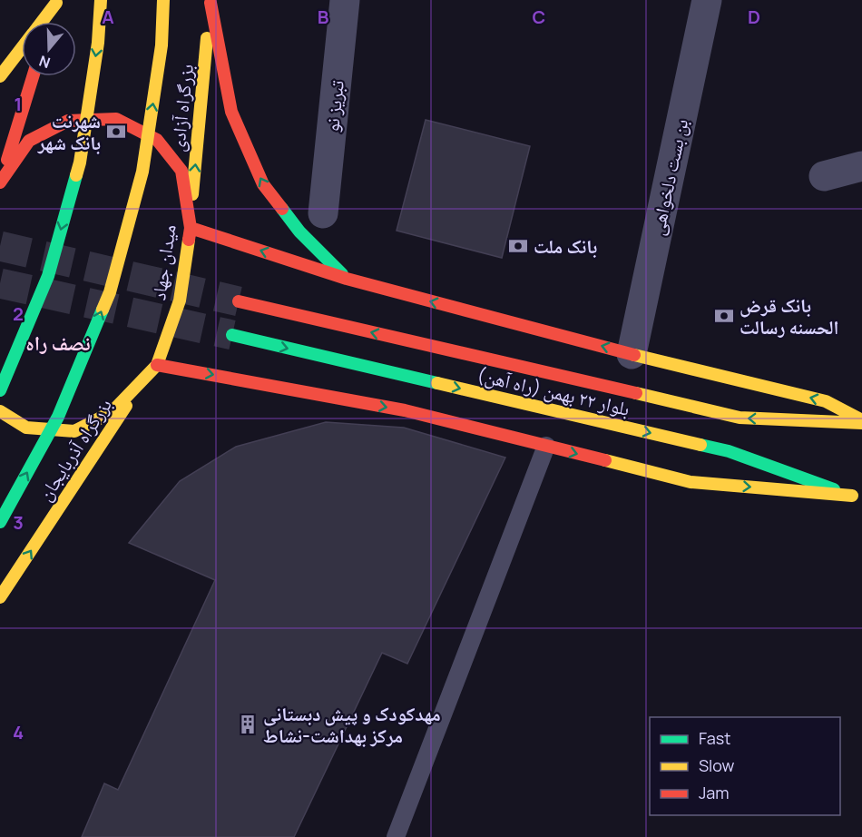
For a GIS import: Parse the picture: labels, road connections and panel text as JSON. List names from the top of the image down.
{
  "streets": {
    "main road": [
      "بزرگراه آزادی",
      "میدان جهاد",
      "بلوار ۲۲ بهمن (راه آهن)",
      "بزرگراه آذربایجان"
    ],
    "street": ["تبریز نو", "بن بست دلخواهی"]
  },
  "crossings": [
    ["بزرگراه آزادی", "میدان جهاد"],
    ["میدان جهاد", "بزرگراه آذربایجان"]
  ],
  "districts": ["نصف راه"],
  "places": {
    "bank": ["شهرنت بانک شهر", "بانک ملت", "بانک قرض الحسنه رسالت"],
    "building": ["مهدکودک و پیش دبستانی مرکز بهداشت-نشاط"]
  },
  "legend": ["Fast", "Slow", "Jam"],
  "north": "bottom",
  "grid": {
    "columns": [
      "A",
      "B",
      "C",
      "D"
    ],
    "rows": [
      "1",
      "2",
      "3",
      "4"
    ]
  }
}
